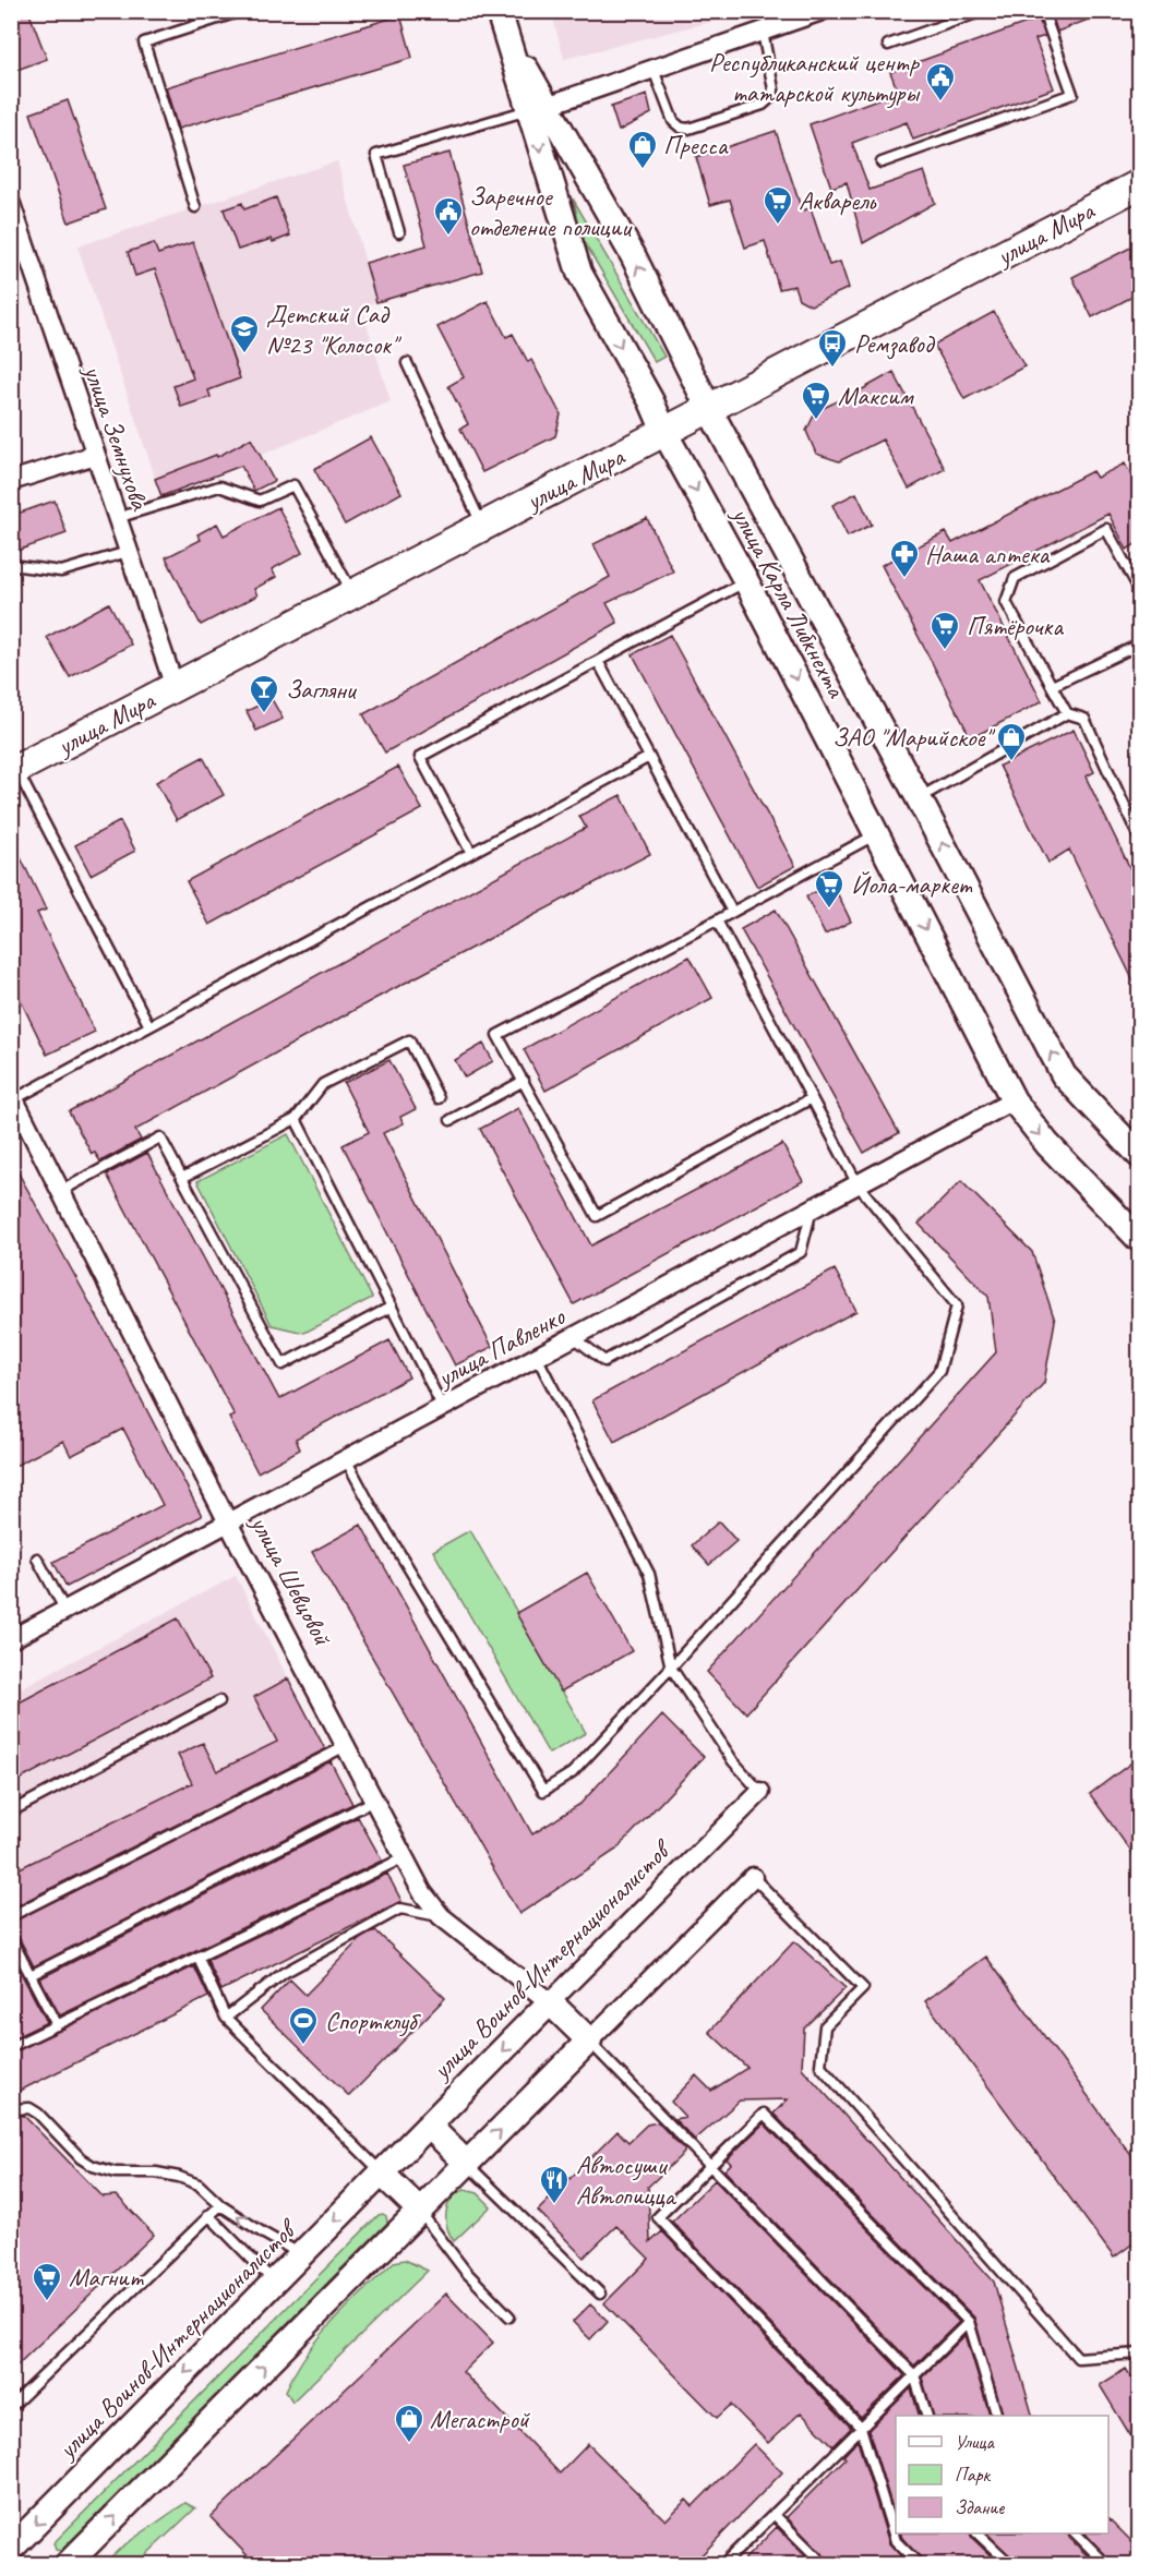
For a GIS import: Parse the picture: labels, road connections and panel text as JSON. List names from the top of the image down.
{
  "streets": {
    "main road": [
      "улица Мира",
      "улица Карла Либкнехта",
      "улица Шевцовой",
      "улица Воинов-Интернационалистов"
    ],
    "street": ["улица Земнухова", "улица Павленко"]
  },
  "crossings": [
    ["улица Мира", "улица Земнухова"],
    ["улица Мира", "улица Карла Либкнехта"],
    ["улица Карла Либкнехта", "улица Павленко"],
    ["улица Павленко", "улица Шевцовой"],
    ["улица Шевцовой", "улица Воинов-Интернационалистов"]
  ],
  "one_way": ["улица Воинов-Интернационалистов"],
  "places": {
    "public building": ["Республиканский центр татарской культуры", "Заречное отделение полиции"],
    "shop": ["Пресса", "ЗАО \"Марийское\"", "Мегастрой"],
    "supermarket": [
      "Акварель",
      "Максим",
      "Пятёрочка",
      "Йола-маркет",
      "Магнит"
    ],
    "school or university": ["Детский Сад №23 \"Колосок\""],
    "bus stop": ["Ремзавод"],
    "pharmacy": ["Наша аптека"],
    "bar": ["Загляни"],
    "sports": ["Спортклуб"],
    "restaurant": ["Автосуши Автопицца"]
  },
  "legend": ["Улица", "Парк", "Здание"]
}
